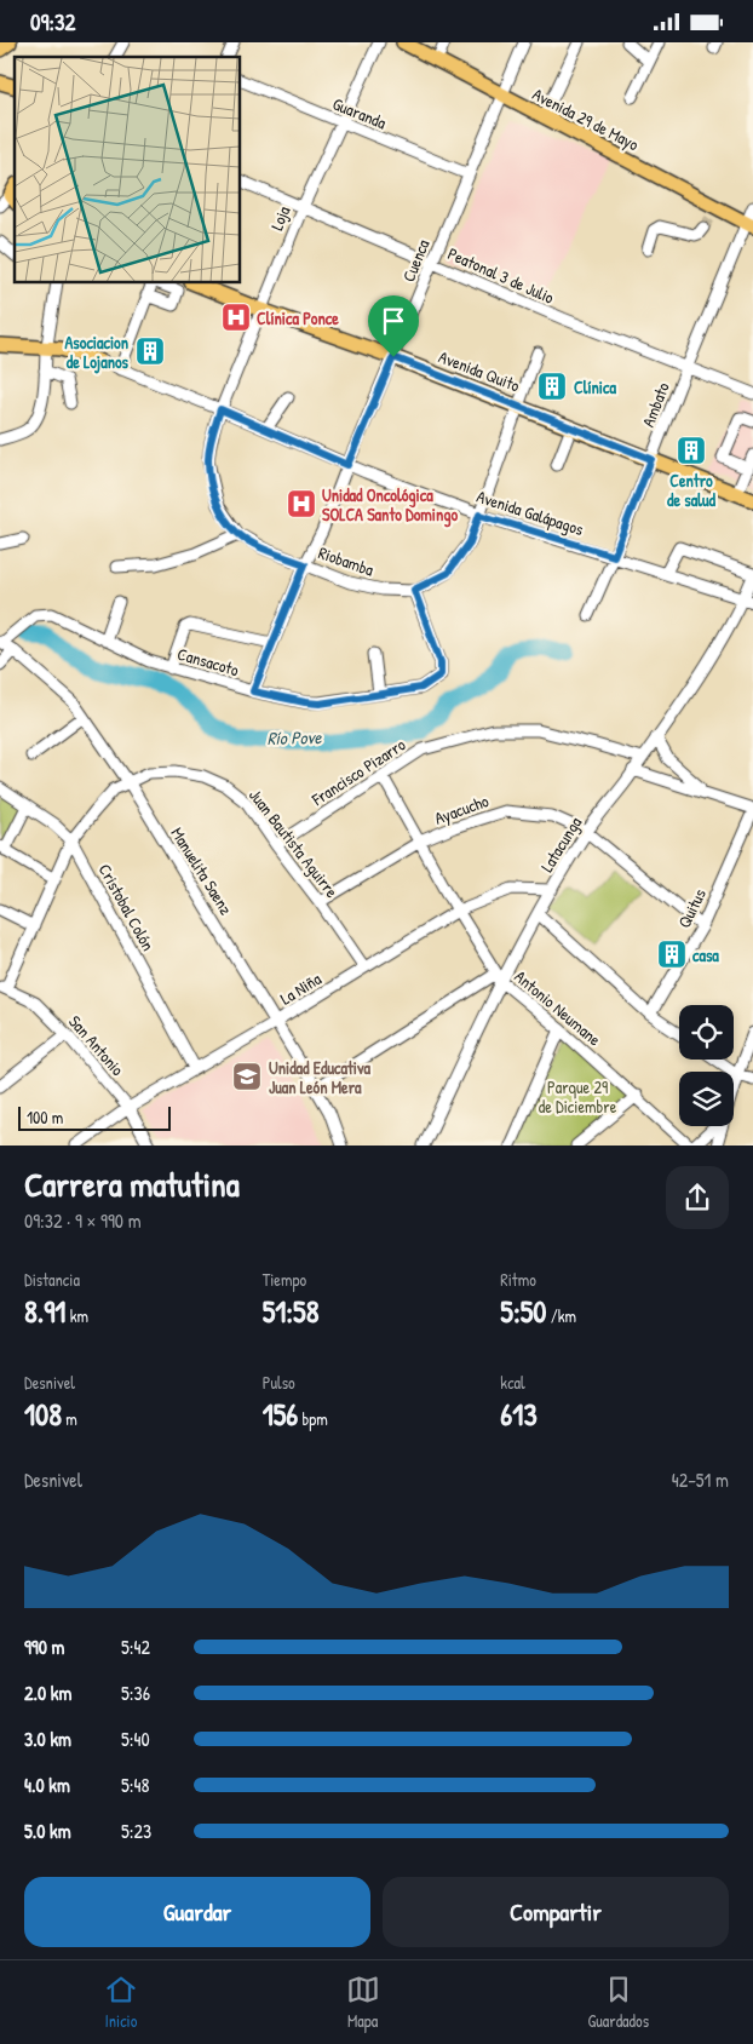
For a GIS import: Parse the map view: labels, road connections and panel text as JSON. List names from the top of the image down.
{
  "streets": {
    "main road": ["Avenida 29 de Mayo", "Avenida Quito"],
    "street": [
      "Guaranda",
      "Loja",
      "Cuenca",
      "Peatonal 3 de Julio",
      "Ambato",
      "Avenida Galápagos",
      "Riobamba",
      "Cansacoto",
      "Francisco Pizarro",
      "Ayacucho",
      "Juan Bautista Aguirre",
      "Latacunga",
      "Manuelita Saenz",
      "Cristobal Colón",
      "Quitus",
      "La Niña",
      "Antonio Neumane",
      "San Antonio"
    ]
  },
  "crossings": [
    ["Guaranda", "Loja"],
    ["Guaranda", "Cuenca"],
    ["Avenida 29 de Mayo", "Cuenca"],
    ["Avenida 29 de Mayo", "Ambato"],
    ["Loja", "Peatonal 3 de Julio"],
    ["Loja", "Avenida Quito"],
    ["Loja", "Avenida Galápagos"],
    ["Loja", "Riobamba"],
    ["Cuenca", "Peatonal 3 de Julio"],
    ["Cuenca", "Avenida Quito"],
    ["Cuenca", "Avenida Galápagos"],
    ["Cuenca", "Riobamba"],
    ["Cuenca", "Cansacoto"],
    ["Peatonal 3 de Julio", "Ambato"],
    ["Avenida Quito", "Ambato"],
    ["Avenida Quito", "Riobamba"],
    ["Ambato", "Avenida Galápagos"],
    ["Avenida Galápagos", "Riobamba"],
    ["Avenida Galápagos", "Latacunga"],
    ["Riobamba", "Cansacoto"],
    ["Cansacoto", "Manuelita Saenz"],
    ["Francisco Pizarro", "Juan Bautista Aguirre"],
    ["Francisco Pizarro", "Latacunga"],
    ["Francisco Pizarro", "Antonio Neumane"],
    ["Ayacucho", "Juan Bautista Aguirre"],
    ["Ayacucho", "Latacunga"],
    ["Ayacucho", "Quitus"],
    ["Ayacucho", "Antonio Neumane"],
    ["Juan Bautista Aguirre", "Manuelita Saenz"],
    ["Juan Bautista Aguirre", "Cristobal Colón"],
    ["Juan Bautista Aguirre", "La Niña"],
    ["Juan Bautista Aguirre", "San Antonio"],
    ["Latacunga", "La Niña"],
    ["Latacunga", "Antonio Neumane"],
    ["Manuelita Saenz", "La Niña"],
    ["Cristobal Colón", "La Niña"],
    ["La Niña", "Antonio Neumane"],
    ["La Niña", "San Antonio"]
  ],
  "water": ["Río Pove"],
  "parks": ["Parque 29 de Diciembre"],
  "places": {
    "hospital": ["Clínica Ponce", "Unidad Oncológica SOLCA Santo Domingo"],
    "building": [
      "Asociacion de Lojanos",
      "Clínica",
      "Centro de salud",
      "casa"
    ],
    "school or university": ["Unidad Educativa Juan León Mera"]
  },
  "scale_bar": "100 m",
  "page": {
    "status": "09:32",
    "scale": "100 m",
    "heading": ["Carrera matutina", "09:32 · 9 × 990 m"],
    "stats": [
      ["Distancia", "8.91 km"],
      ["Tiempo", "51:58"],
      ["Ritmo", "5:50 /km"],
      ["Desnivel", "108 m"],
      ["Pulso", "156 bpm"],
      ["kcal", "613"]
    ],
    "chart": ["Desnivel", "42–51 m"],
    "list": [
      {
        "name": "990 m",
        "note": "5:42"
      },
      {
        "name": "2.0 km",
        "note": "5:36"
      },
      {
        "name": "3.0 km",
        "note": "5:40"
      },
      {
        "name": "4.0 km",
        "note": "5:48"
      },
      {
        "name": "5.0 km",
        "note": "5:23"
      }
    ],
    "buttons": ["Guardar", "Compartir"],
    "tabs": ["Inicio", "Mapa", "Guardados"]
  }
}
